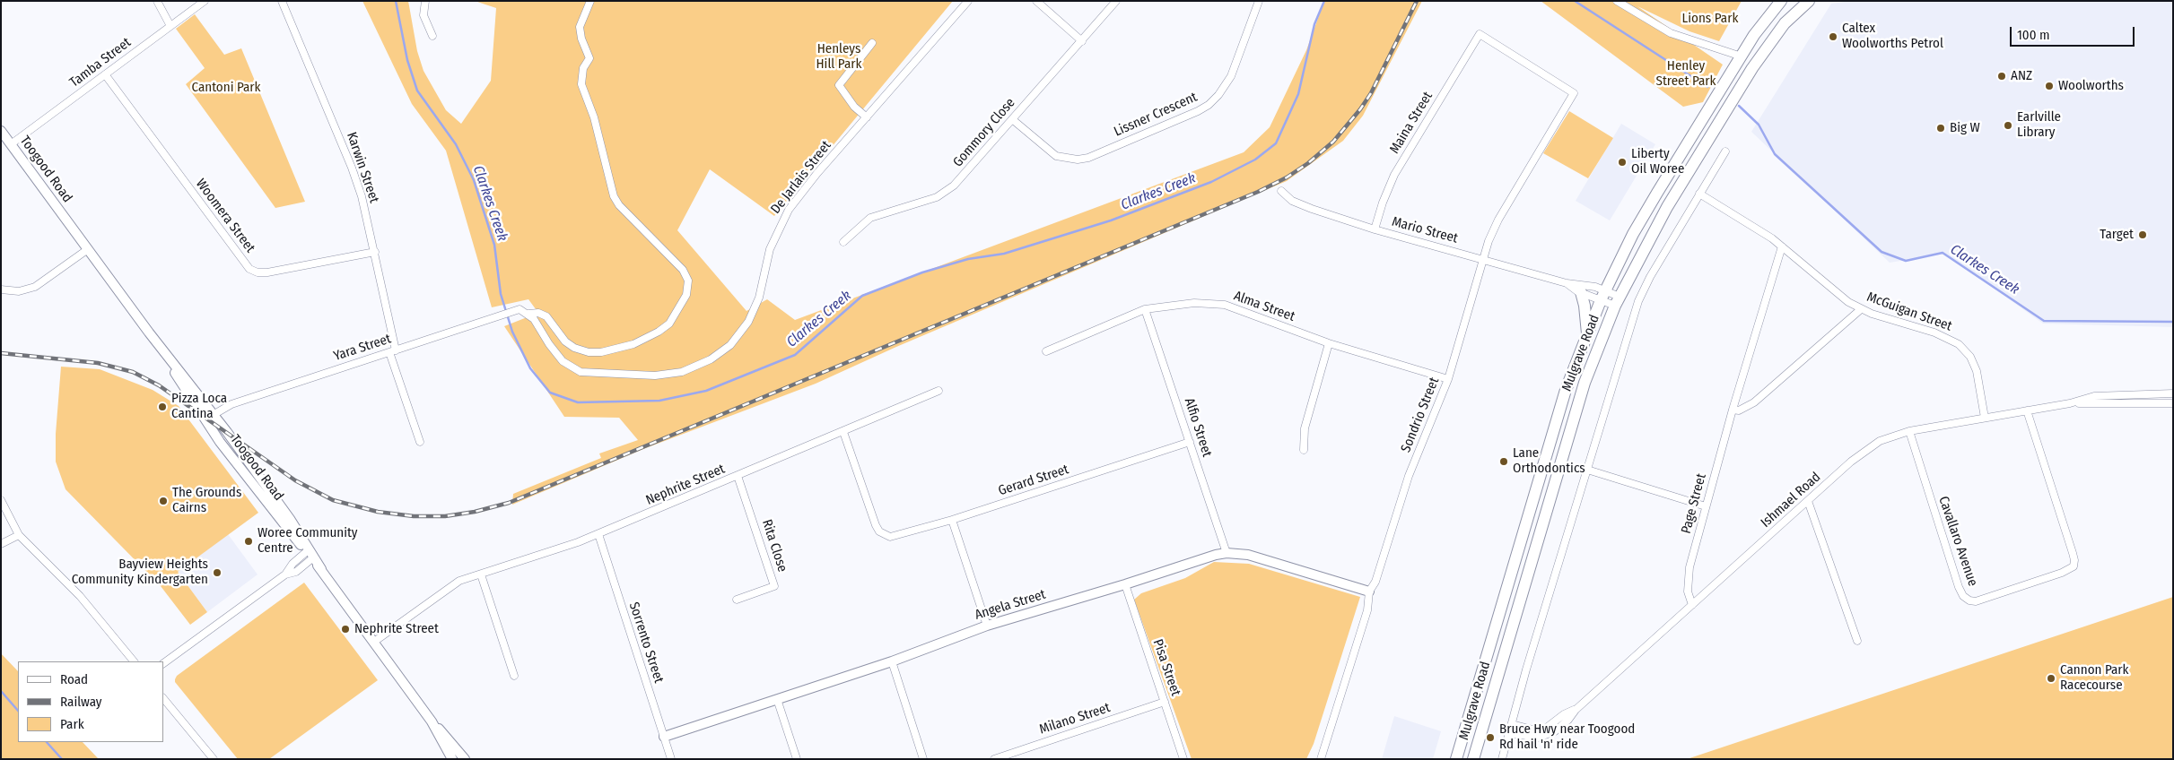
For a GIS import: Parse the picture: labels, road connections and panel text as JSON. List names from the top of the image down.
{
  "streets": {
    "main road": ["Mulgrave Road"],
    "street": [
      "Tamba Street",
      "Lissner Crescent",
      "Maina Street",
      "Gommory Close",
      "Karwin Street",
      "Toogood Road",
      "De Jarlais Street",
      "Woomera Street",
      "Mario Street",
      "Alma Street",
      "McGuigan Street",
      "Yara Street",
      "Sondrio Street",
      "Alfio Street",
      "Gerard Street",
      "Nephrite Street",
      "Ishmael Road",
      "Page Street",
      "Cavallaro Avenue",
      "Rita Close",
      "Angela Street",
      "Sorrento Street",
      "Pisa Street",
      "Milano Street"
    ]
  },
  "crossings": [
    ["Tamba Street", "Toogood Road"],
    ["Tamba Street", "Woomera Street"],
    ["Lissner Crescent", "Gommory Close"],
    ["Maina Street", "Mario Street"],
    ["Maina Street", "Sondrio Street"],
    ["Karwin Street", "Woomera Street"],
    ["Karwin Street", "Yara Street"],
    ["Toogood Road", "Yara Street"],
    ["Toogood Road", "Nephrite Street"],
    ["De Jarlais Street", "Yara Street"],
    ["Mario Street", "Mulgrave Road"],
    ["Mario Street", "Sondrio Street"],
    ["Alma Street", "Sondrio Street"],
    ["Alma Street", "Alfio Street"],
    ["McGuigan Street", "Ishmael Road"],
    ["McGuigan Street", "Page Street"],
    ["Sondrio Street", "Angela Street"],
    ["Alfio Street", "Gerard Street"],
    ["Alfio Street", "Angela Street"],
    ["Gerard Street", "Nephrite Street"],
    ["Nephrite Street", "Rita Close"],
    ["Nephrite Street", "Sorrento Street"],
    ["Ishmael Road", "Page Street"],
    ["Ishmael Road", "Cavallaro Avenue"],
    ["Angela Street", "Sorrento Street"],
    ["Angela Street", "Pisa Street"],
    ["Pisa Street", "Milano Street"]
  ],
  "water": ["Clarkes Creek"],
  "parks": [
    "Lions Park",
    "Henleys Hill Park",
    "Henley Street Park",
    "Cantoni Park"
  ],
  "places": [
    "Caltex Woolworths Petrol",
    "ANZ",
    "Woolworths",
    "Earlville Library",
    "Big W",
    "Liberty Oil Woree",
    "Target",
    "Pizza Loca Cantina",
    "Lane Orthodontics",
    "The Grounds Cairns",
    "Woree Community Centre",
    "Bayview Heights Community Kindergarten",
    "Nephrite Street",
    "Cannon Park Racecourse",
    "Bruce Hwy near Toogood Rd hail 'n' ride"
  ],
  "legend": ["Road", "Railway", "Park"],
  "scale_bar": "100 m"
}
